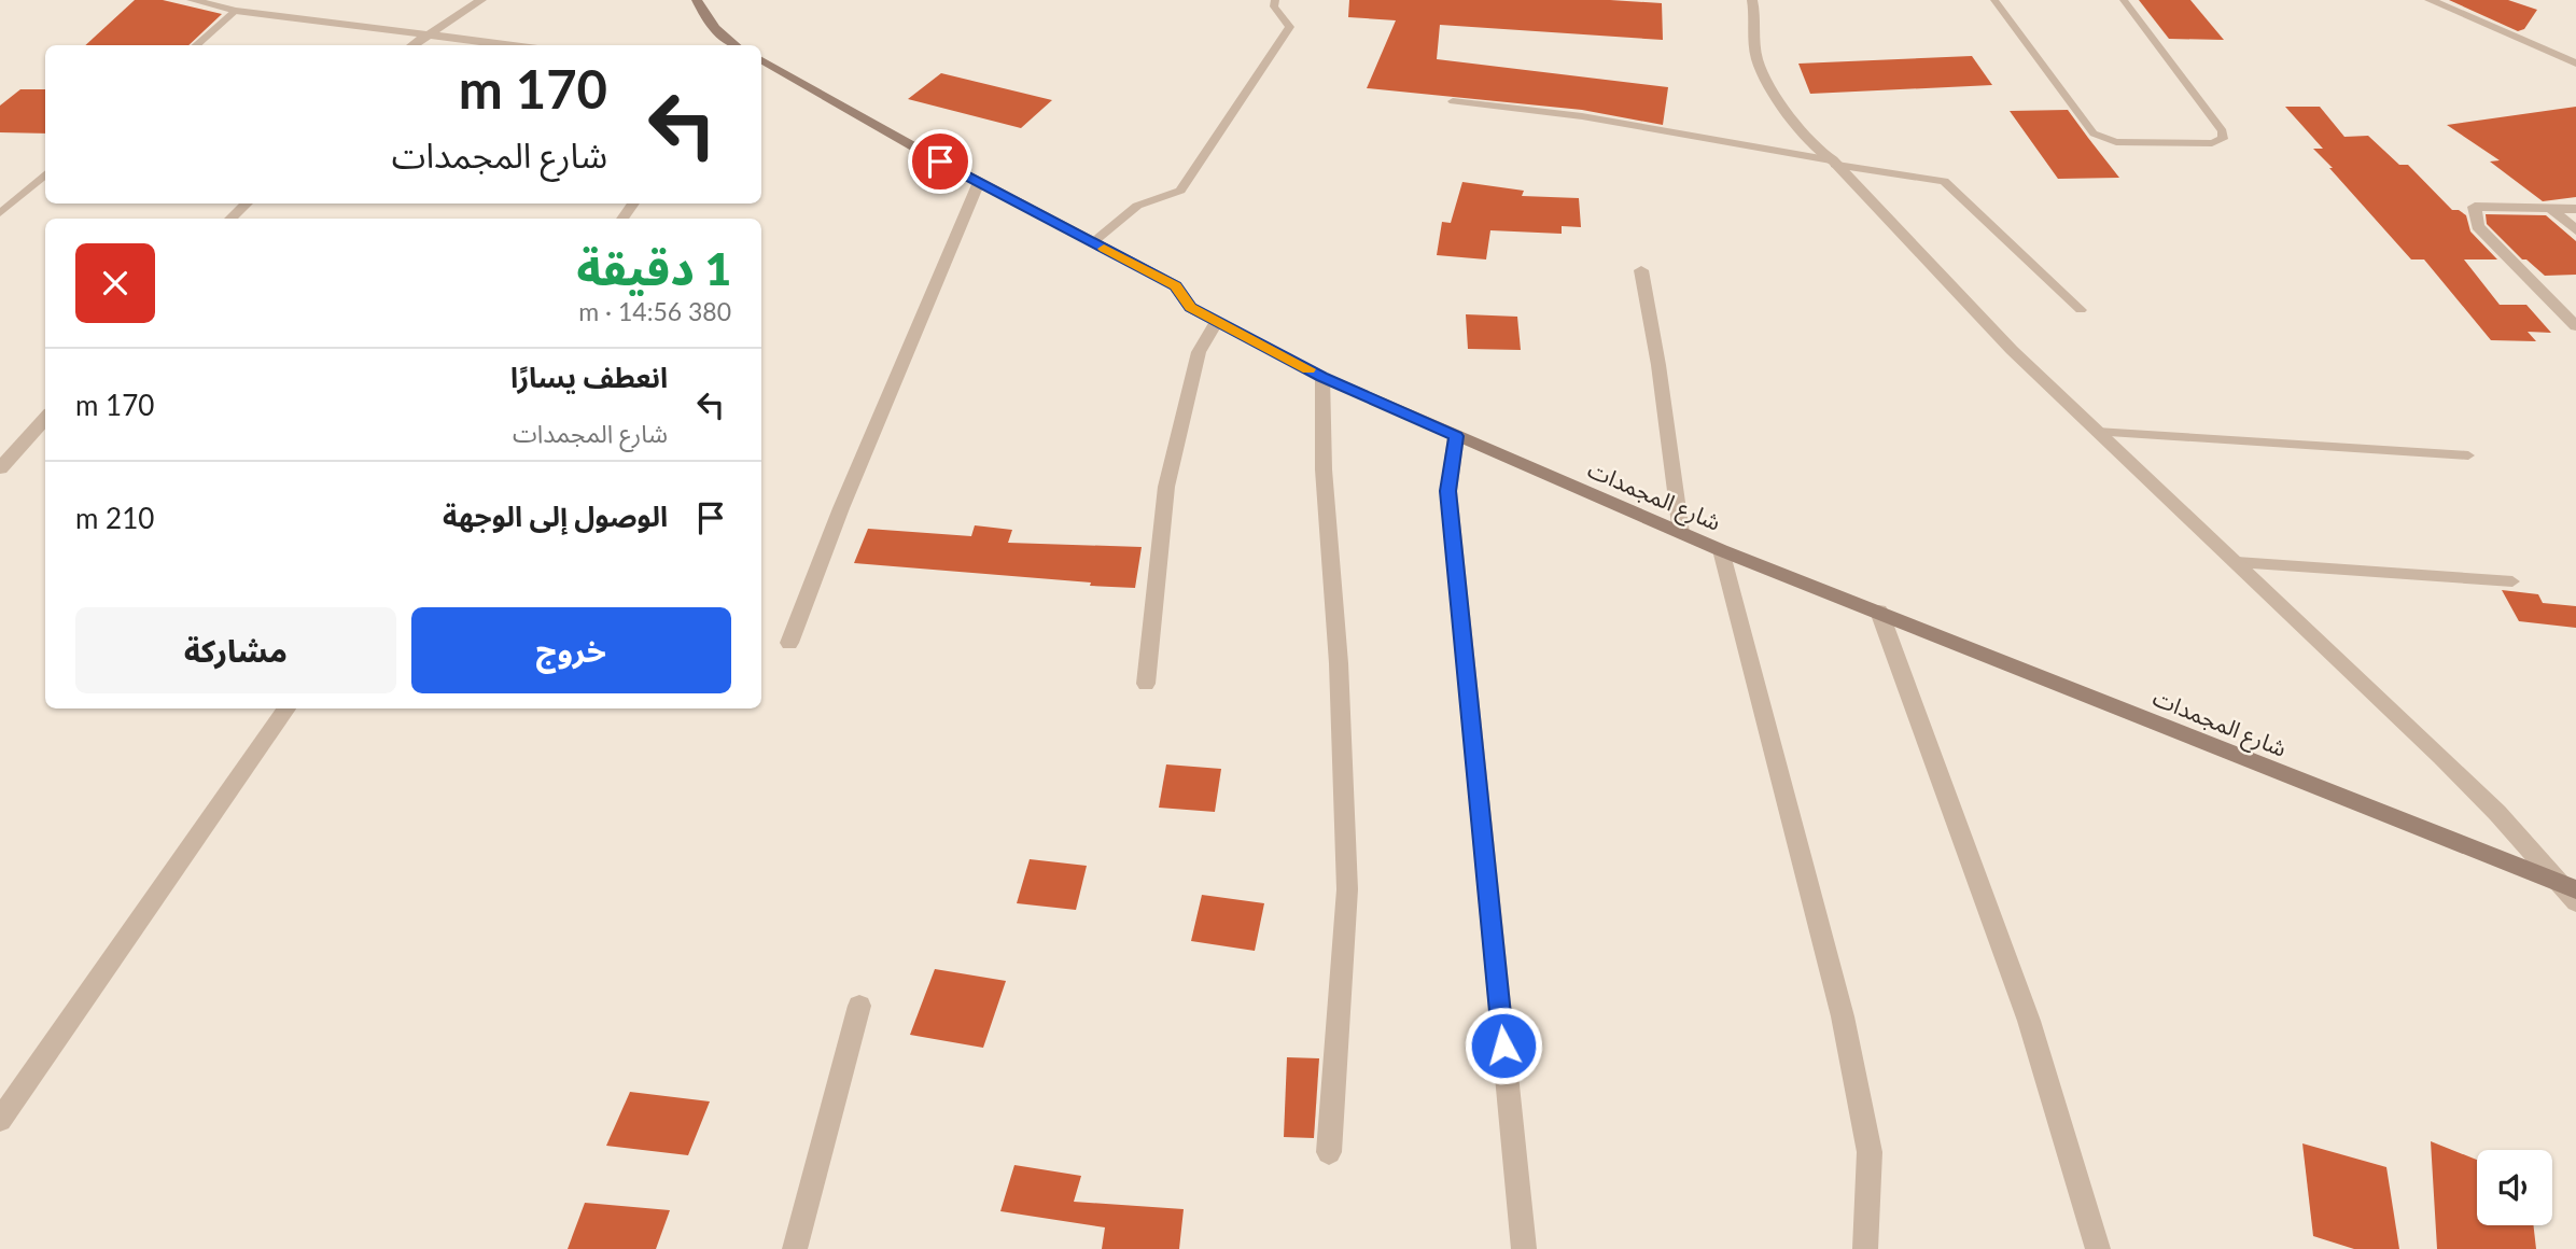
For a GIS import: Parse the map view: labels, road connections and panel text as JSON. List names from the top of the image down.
{
  "streets": {
    "main road": ["شارع المجمدات"]
  },
  "page": {
    "turn": ["170 m", "شارع المجمدات"],
    "heading": ["1 دقيقة", "380 m · 14:56"],
    "list": [
      {
        "name": "انعطف يسارًا",
        "note": "شارع المجمدات",
        "value": "170 m"
      },
      {
        "name": "الوصول إلى الوجهة",
        "value": "210 m"
      }
    ],
    "buttons": ["خروج", "مشاركة"]
  }
}
